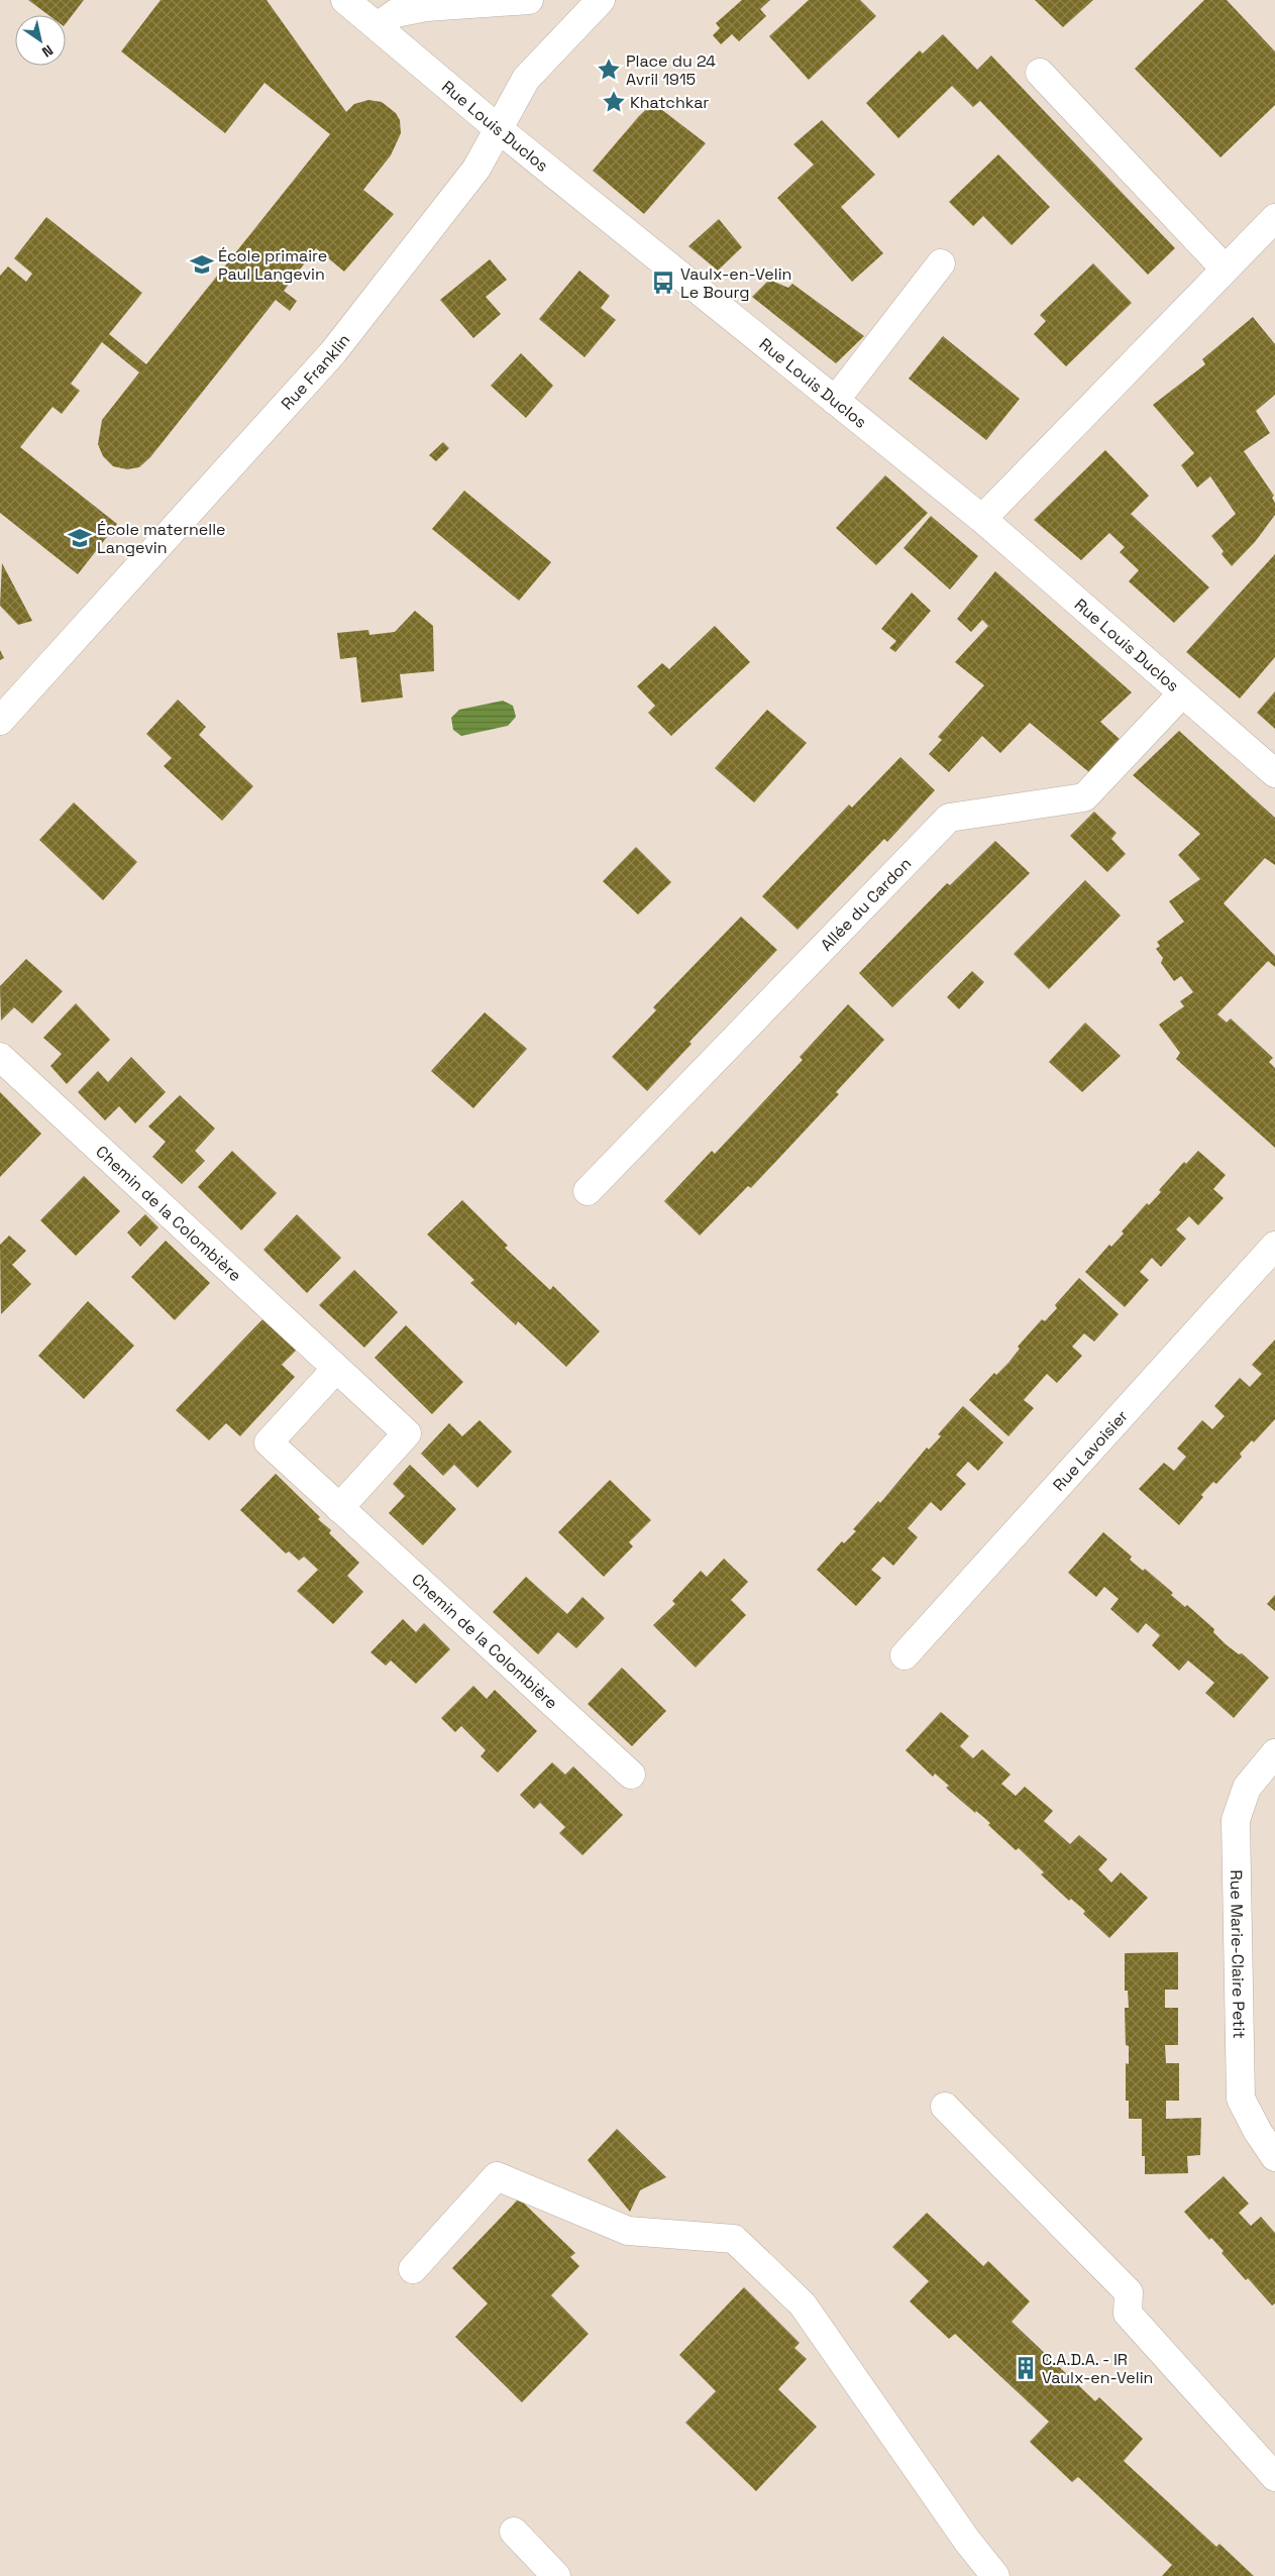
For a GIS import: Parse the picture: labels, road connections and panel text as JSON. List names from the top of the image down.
{
  "streets": {
    "street": [
      "Rue Louis Duclos",
      "Rue Franklin",
      "Allée du Cardon",
      "Chemin de la Colombière",
      "Rue Lavoisier",
      "Rue Marie-Claire Petit"
    ]
  },
  "crossings": [
    ["Rue Louis Duclos", "Rue Franklin"],
    ["Rue Louis Duclos", "Allée du Cardon"]
  ],
  "places": {
    "place": ["Place du 24 Avril 1915", "Khatchkar"],
    "school or university": ["École primaire Paul Langevin", "École maternelle Langevin"],
    "bus stop": ["Vaulx-en-Velin Le Bourg"],
    "building": ["C.A.D.A. - IR Vaulx-en-Velin"]
  },
  "north": "bottom right"
}
